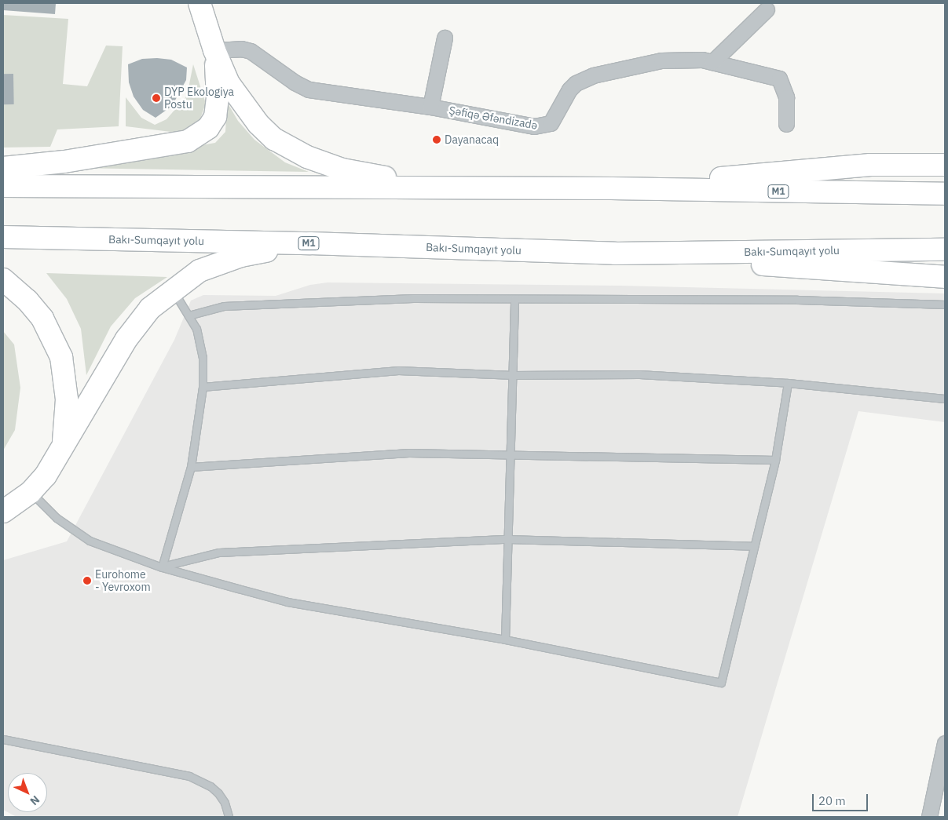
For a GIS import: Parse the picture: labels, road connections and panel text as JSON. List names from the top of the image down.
{
  "streets": {
    "highway": ["M1", "Bakı-Sumqayıt yolu"],
    "street": ["Şəfiqə Əfəndizadə"]
  },
  "places": ["DYP Ekologiya Postu", "Dayanacaq", "Eurohome - Yevroxom"],
  "scale_bar": "20 m",
  "north": "bottom right"
}
